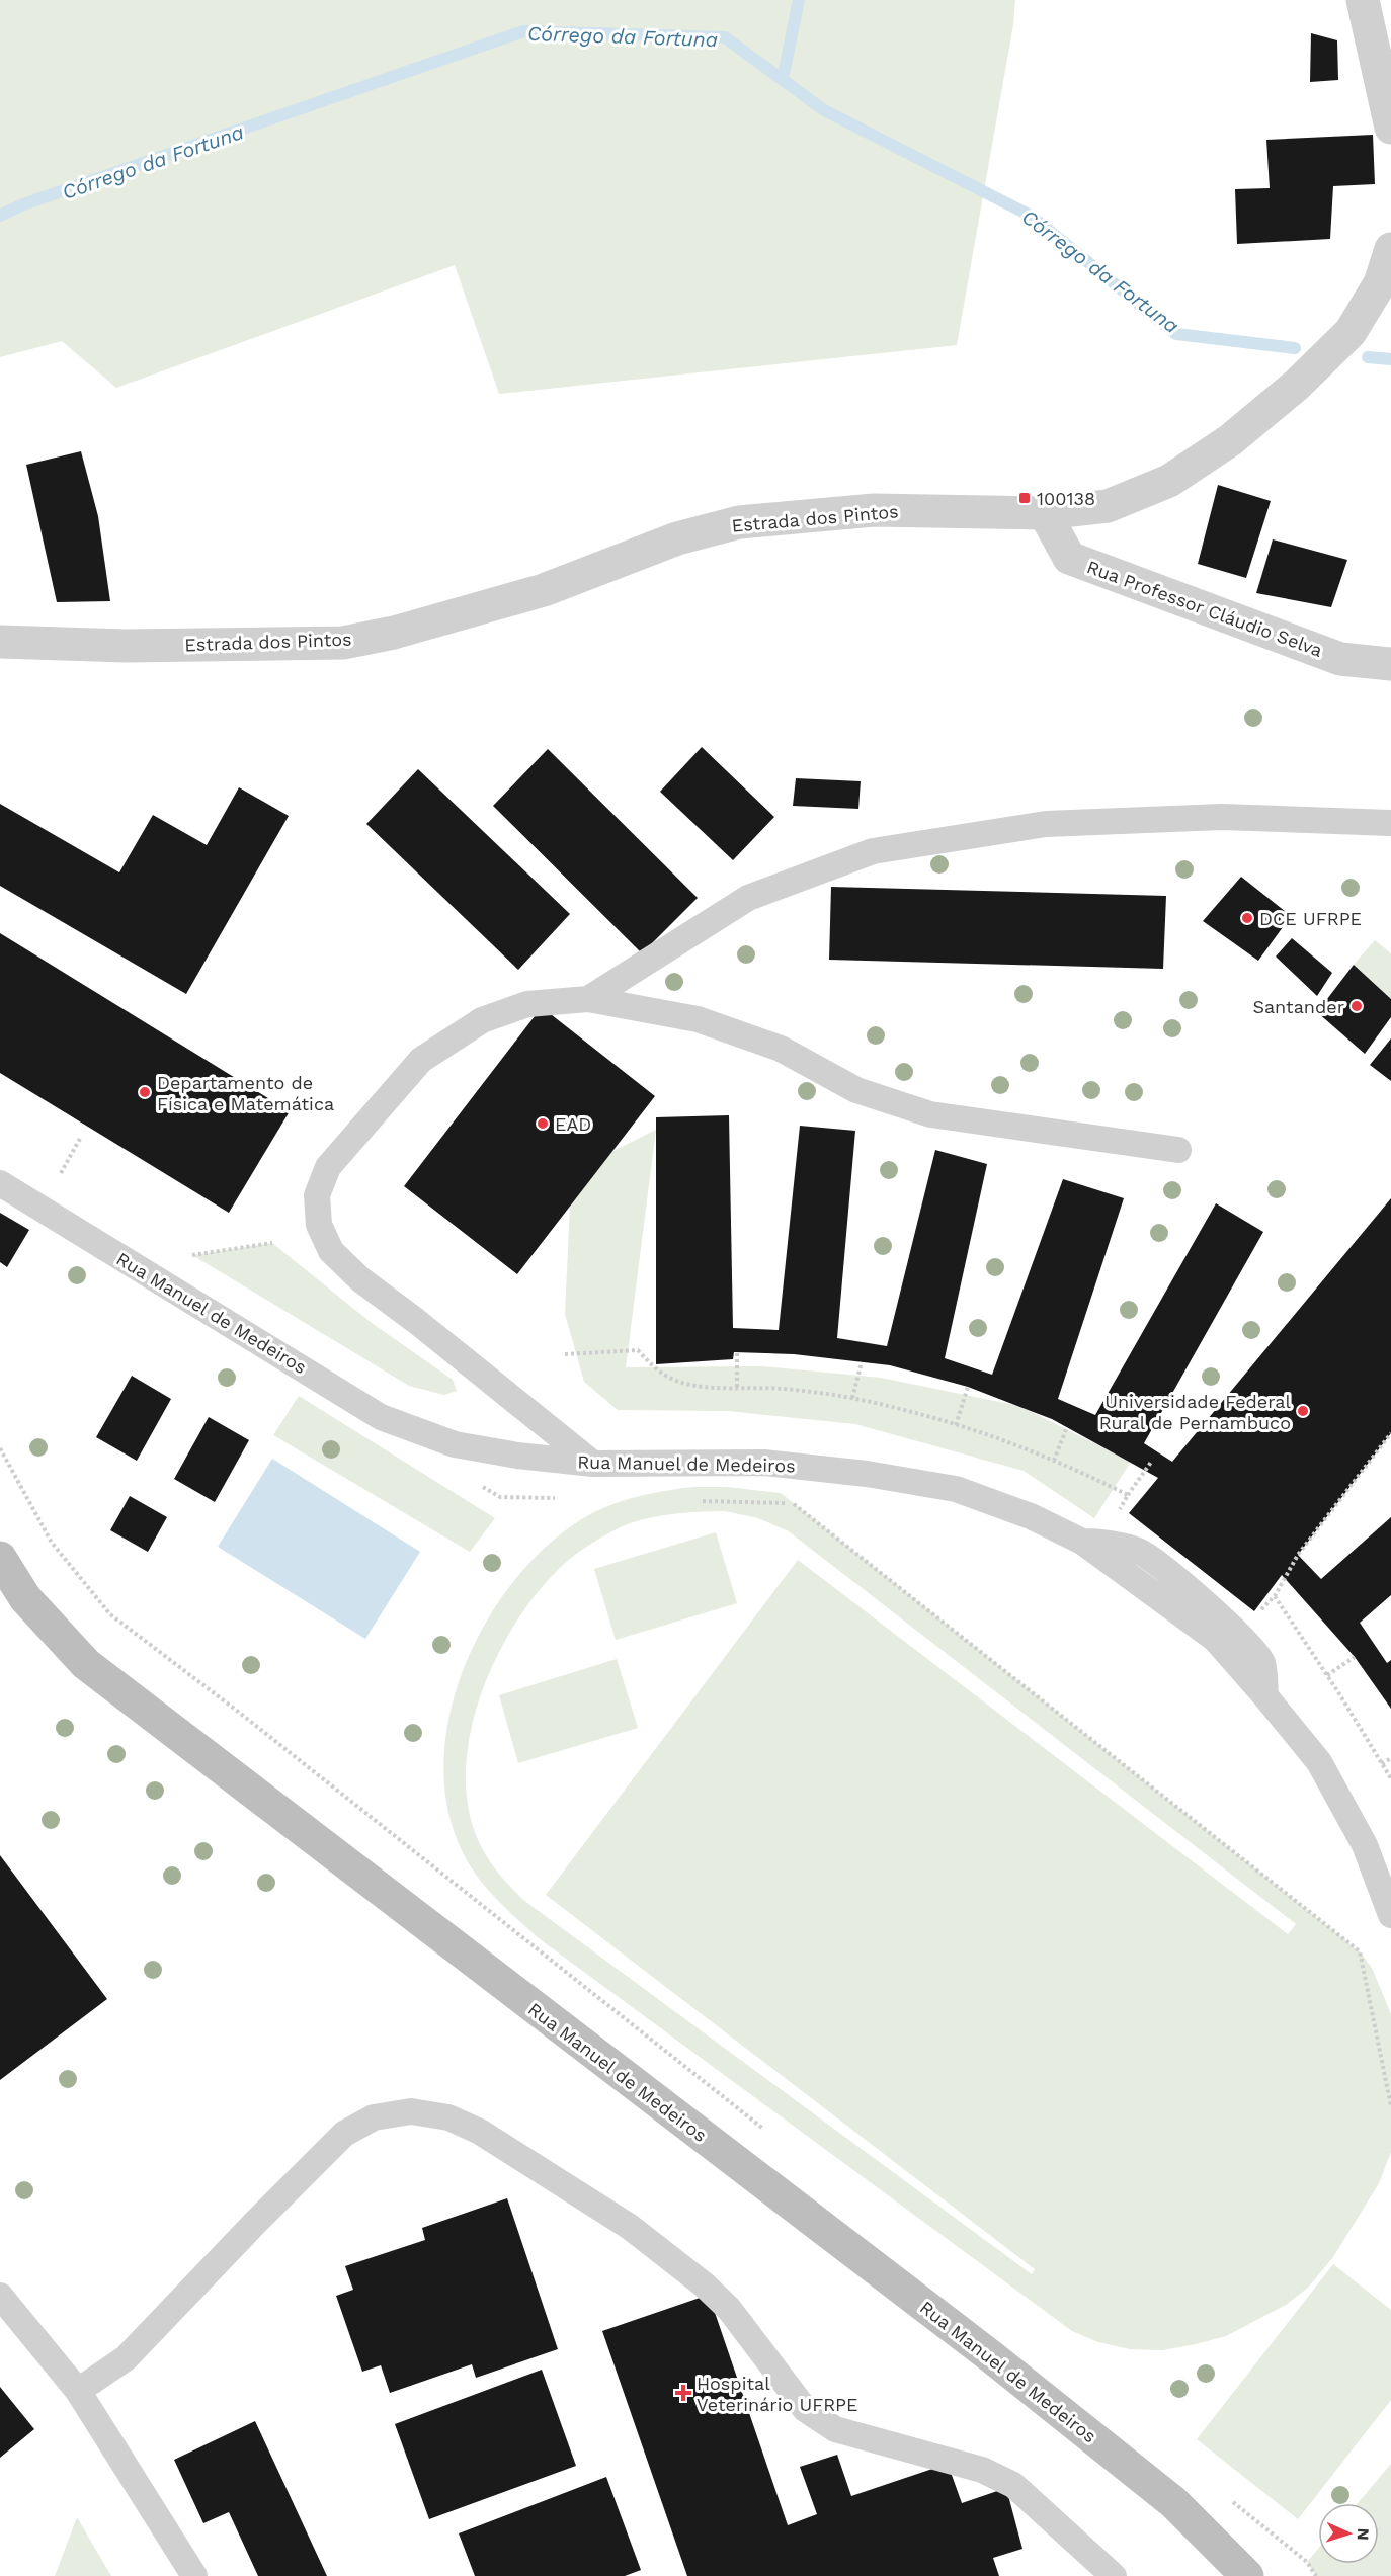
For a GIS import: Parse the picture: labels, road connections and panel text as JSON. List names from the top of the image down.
{
  "streets": {
    "main road": ["Rua Manuel de Medeiros"],
    "street": ["Estrada dos Pintos", "Rua Professor Cláudio Selva"]
  },
  "crossings": [
    ["Estrada dos Pintos", "Rua Professor Cláudio Selva"]
  ],
  "water": ["Córrego da Fortuna"],
  "places": {
    "transit": ["100138"],
    "other": [
      "DCE UFRPE",
      "Santander",
      "Departamento de Física e Matemática",
      "EAD",
      "Universidade Federal Rural de Pernambuco"
    ],
    "health": ["Hospital Veterinário UFRPE"]
  },
  "north": "right"
}
